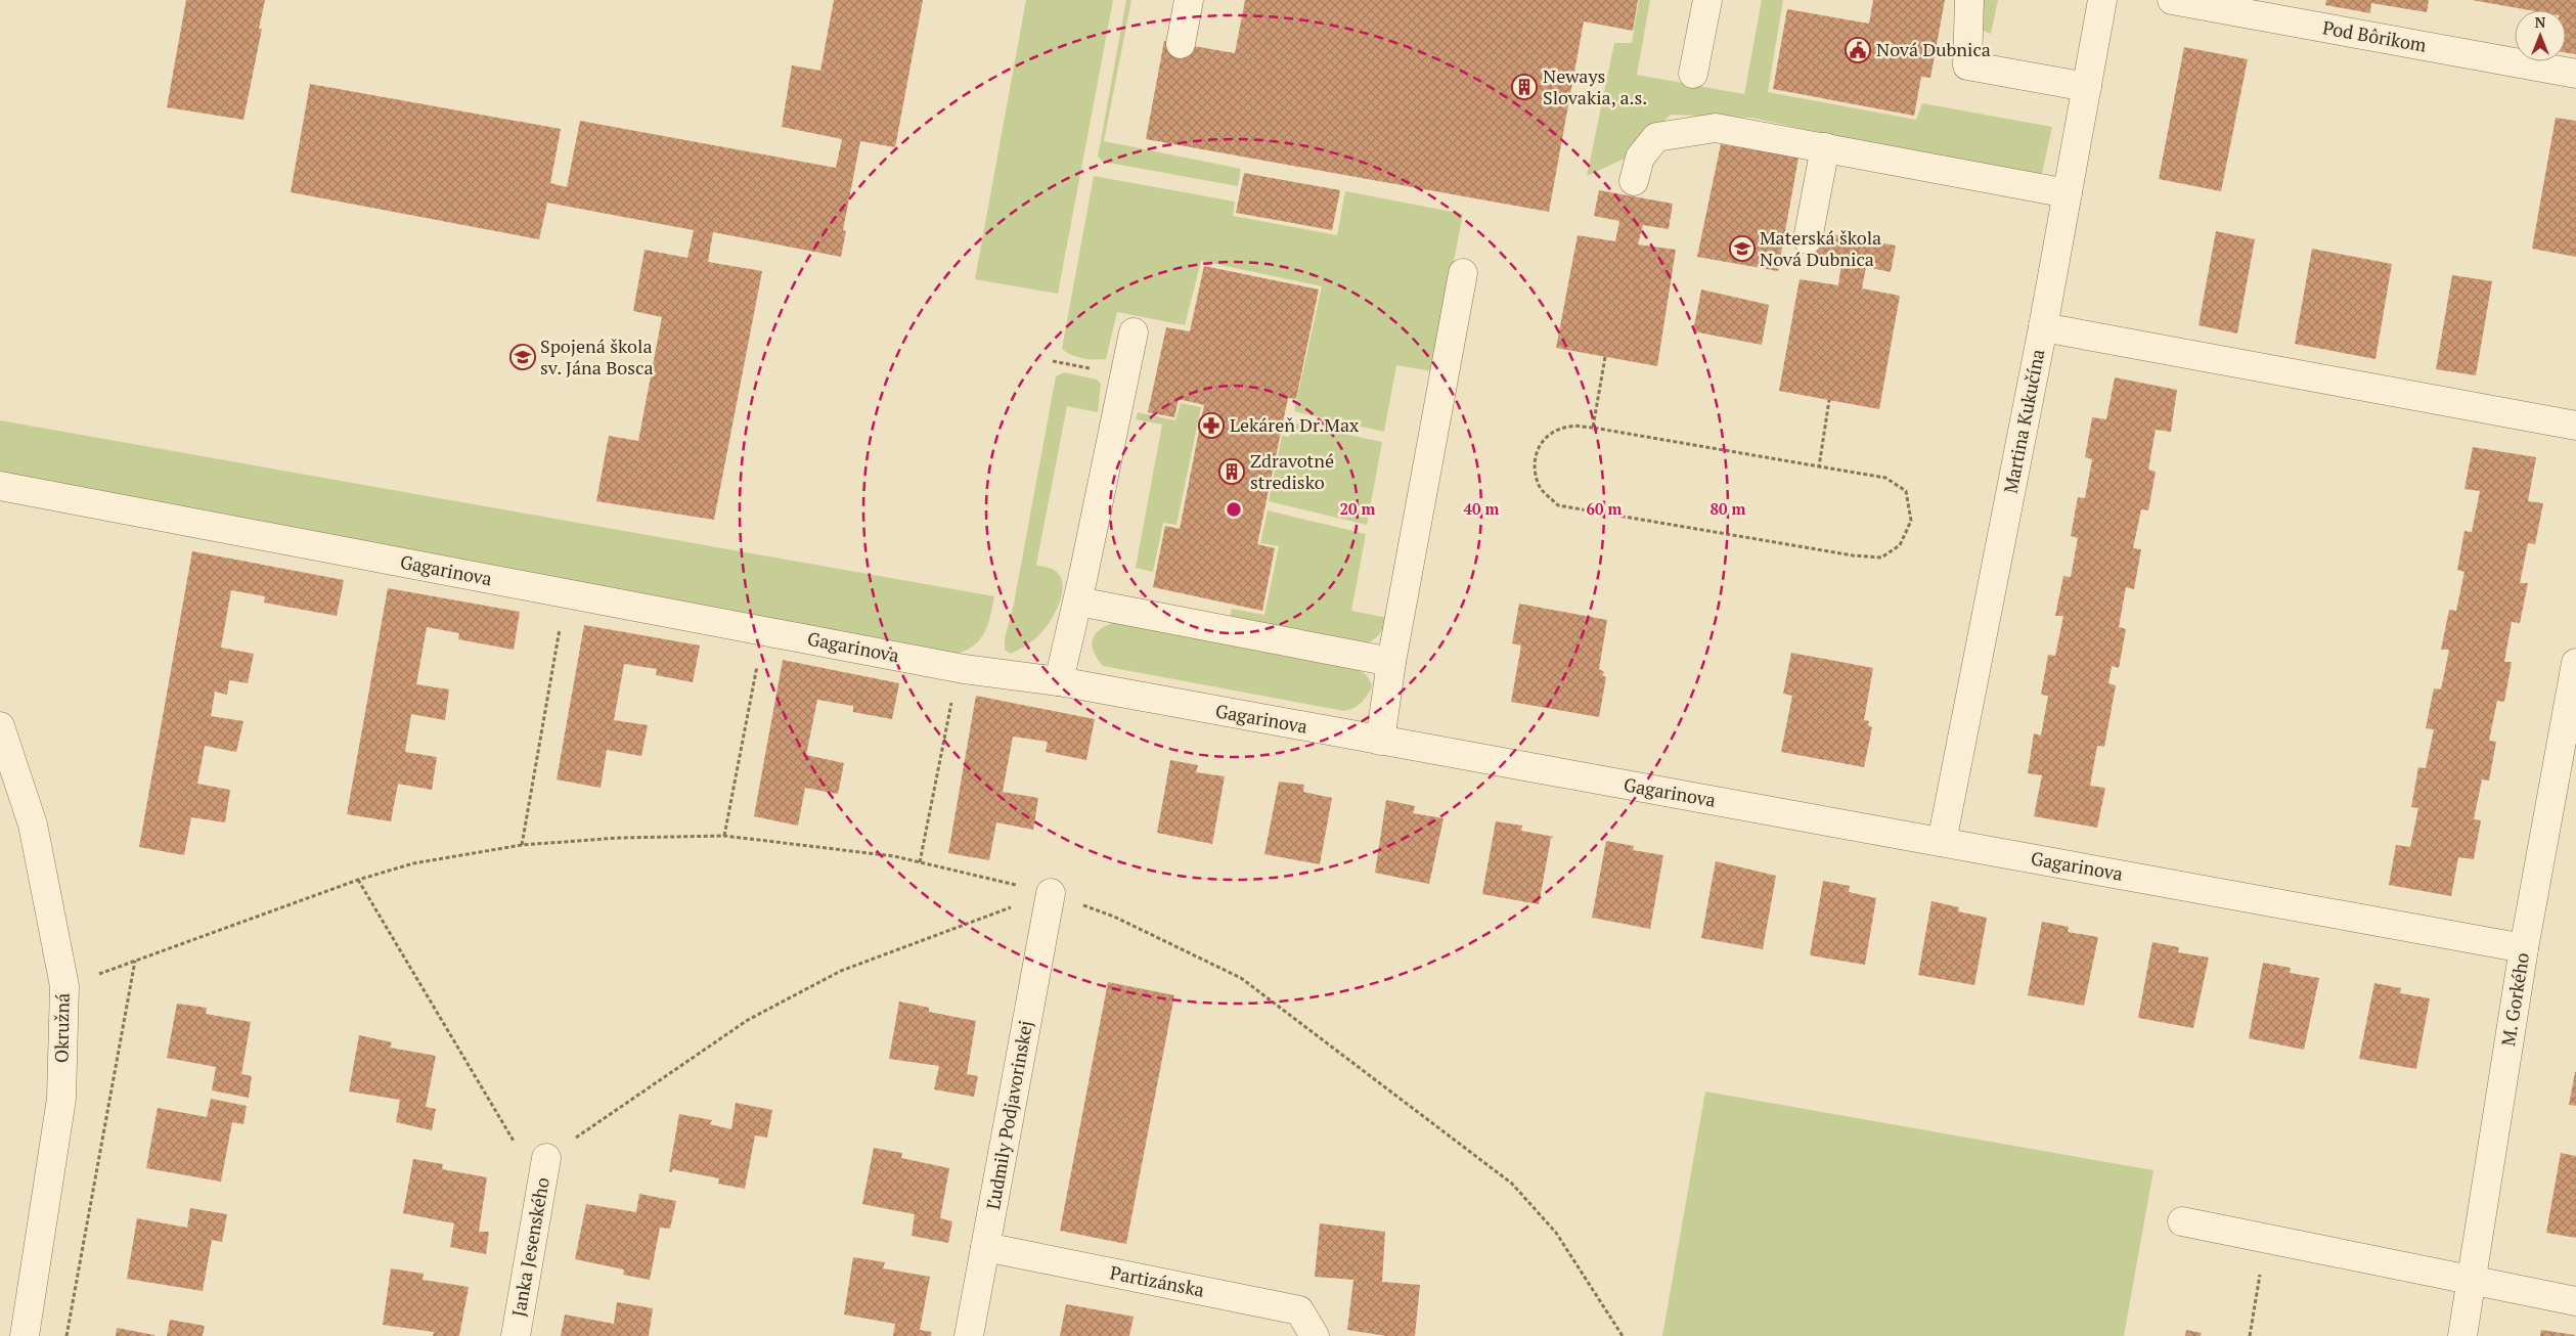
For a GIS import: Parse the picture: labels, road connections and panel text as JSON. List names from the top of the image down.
{
  "streets": {
    "street": [
      "Pod Bôrikom",
      "Martina Kukučína",
      "Gagarinova",
      "M. Gorkého",
      "Okružná",
      "Ľudmily Podjavorinskej",
      "Janka Jesenského",
      "Partizánska"
    ]
  },
  "crossings": [
    ["Martina Kukučína", "Gagarinova"],
    ["Gagarinova", "M. Gorkého"],
    ["Ľudmily Podjavorinskej", "Partizánska"]
  ],
  "places": {
    "public building": ["Nová Dubnica"],
    "building": ["Neways Slovakia, a.s.", "Zdravotné stredisko"],
    "school or university": ["Materská škola Nová Dubnica", "Spojená škola sv. Jána Bosca"],
    "pharmacy": ["Lekáreň Dr.Max"]
  },
  "north": "top",
  "rings": [
    "20 m",
    "40 m",
    "60 m",
    "80 m"
  ]
}
